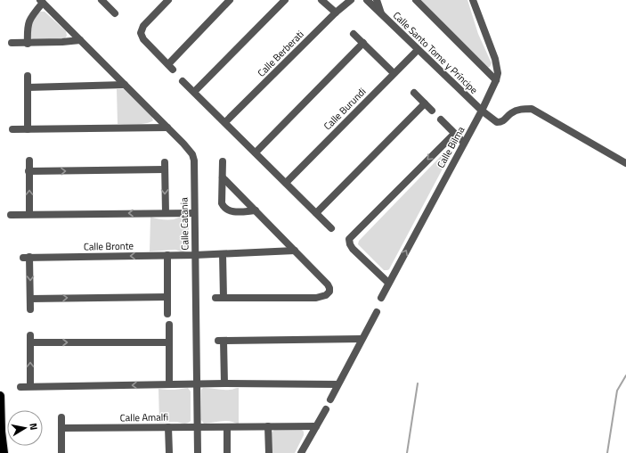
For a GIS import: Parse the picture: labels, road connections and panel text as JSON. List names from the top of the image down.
{
  "streets": {
    "street": [
      "Calle Santo Tome y Príncipe",
      "Calle Berberati",
      "Calle Burundi",
      "Calle Bilma",
      "Calle Catania",
      "Calle Bronte",
      "Calle Amalfi"
    ]
  },
  "crossings": [
    ["Calle Santo Tome y Príncipe", "Calle Burundi"],
    ["Calle Santo Tome y Príncipe", "Calle Bilma"],
    ["Calle Catania", "Calle Bronte"],
    ["Calle Catania", "Calle Amalfi"]
  ],
  "one_way": ["Calle Bilma"],
  "north": "right"
}
